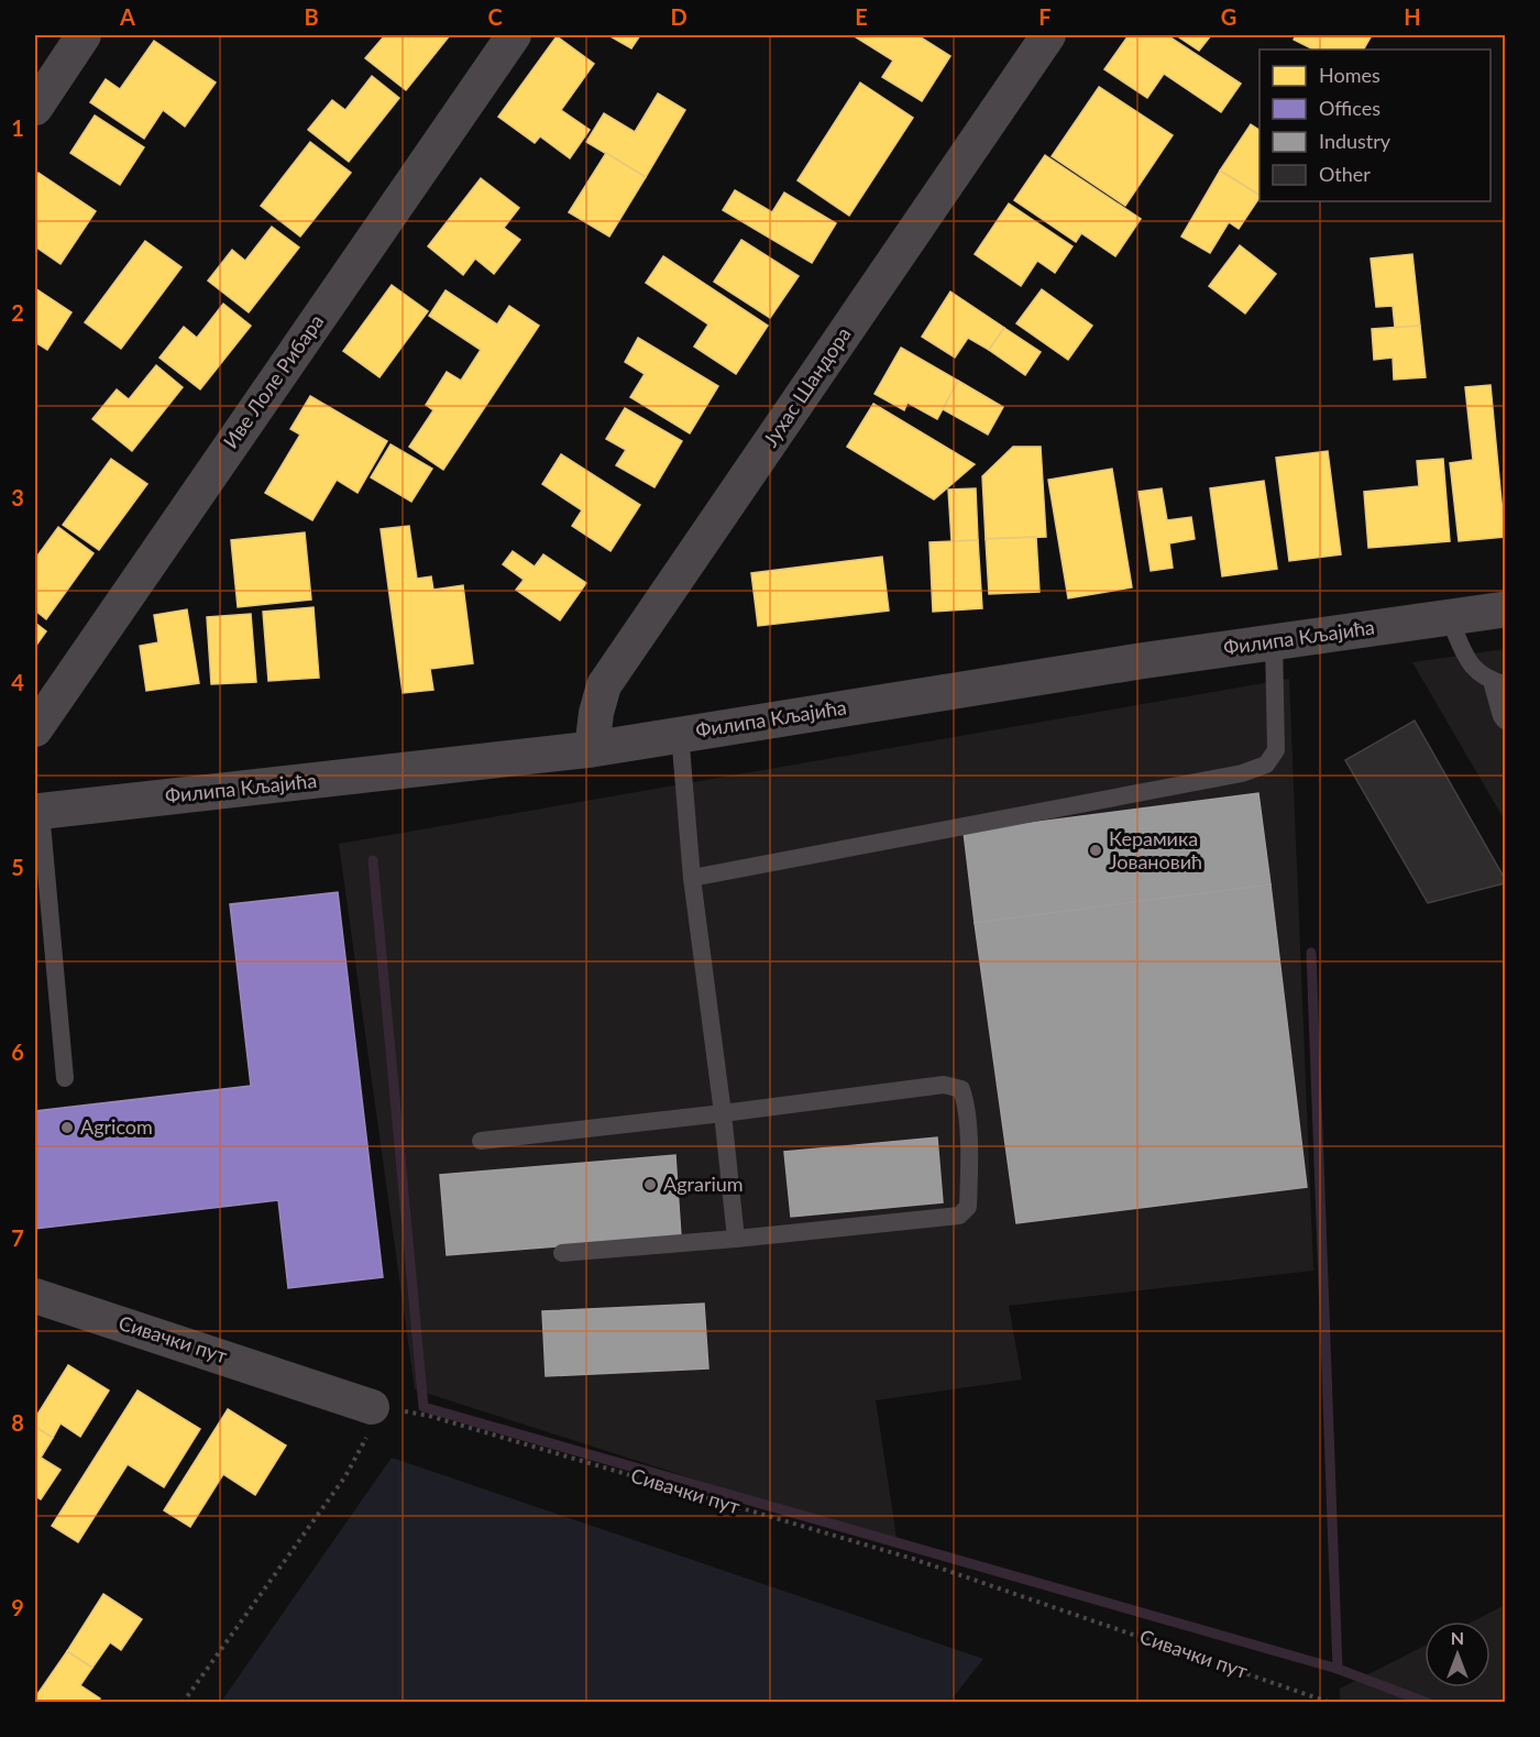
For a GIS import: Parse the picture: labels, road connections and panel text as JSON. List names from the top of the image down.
{
  "streets": {
    "street": [
      "Иве Лоле Рибара",
      "Јухас Шандора",
      "Филипа Кљајића",
      "Сивачки пут"
    ]
  },
  "crossings": [
    ["Јухас Шандора", "Филипа Кљајића"]
  ],
  "places": ["Керамика Јовановић", "Agricom", "Agrarium"],
  "legend": [
    "Homes",
    "Offices",
    "Industry",
    "Other"
  ],
  "north": "top",
  "grid": {
    "columns": [
      "A",
      "B",
      "C",
      "D",
      "E",
      "F",
      "G",
      "H"
    ],
    "rows": [
      "1",
      "2",
      "3",
      "4",
      "5",
      "6",
      "7",
      "8",
      "9"
    ]
  }
}
